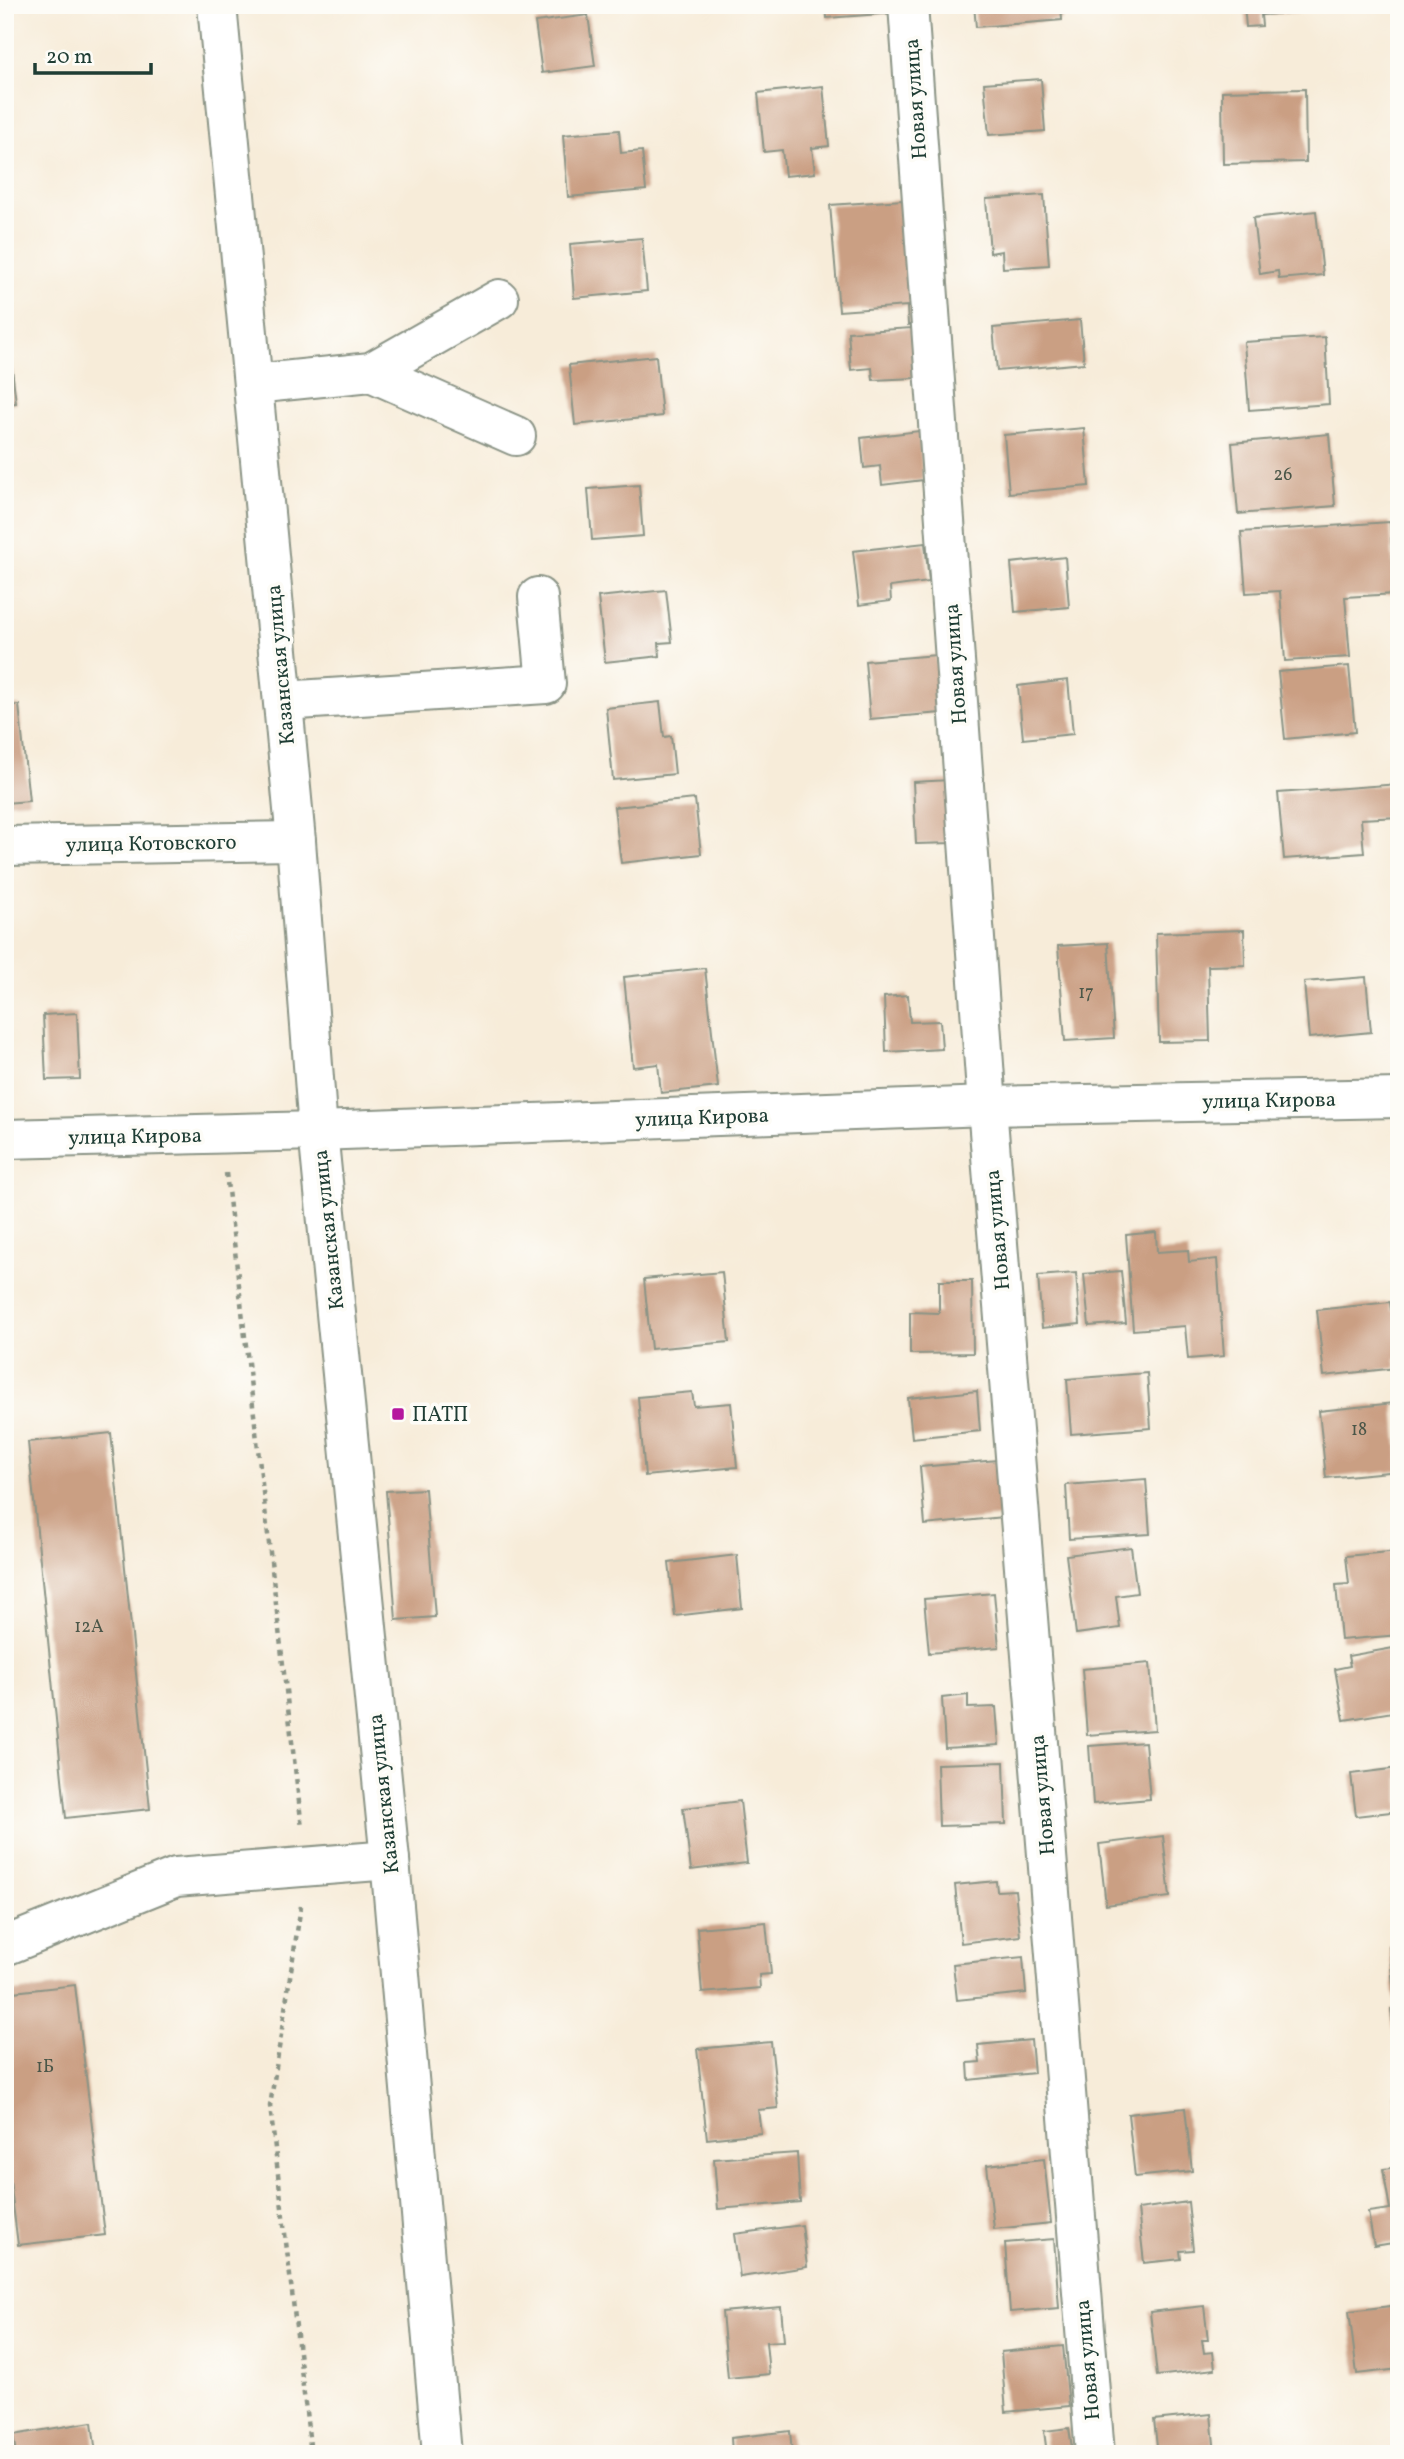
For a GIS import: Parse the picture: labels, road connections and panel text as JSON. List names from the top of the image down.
{
  "streets": {
    "street": [
      "Новая улица",
      "Казанская улица",
      "улица Котовского",
      "улица Кирова"
    ]
  },
  "crossings": [
    ["Новая улица", "улица Кирова"],
    ["Казанская улица", "улица Котовского"],
    ["Казанская улица", "улица Кирова"]
  ],
  "places": {
    "transit": ["ПАТП"]
  },
  "house_numbers": [
    "26",
    "17",
    "18",
    "12А",
    "1Б"
  ],
  "scale_bar": "20 m"
}
